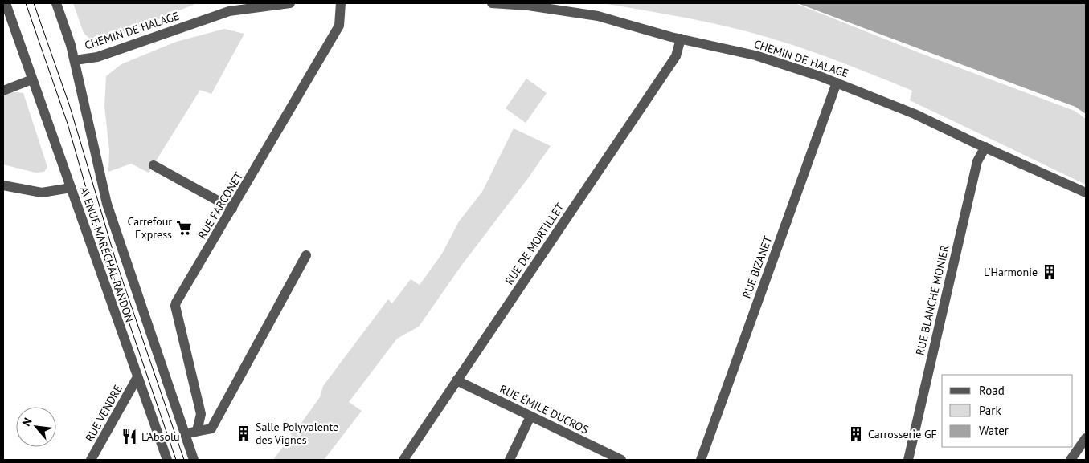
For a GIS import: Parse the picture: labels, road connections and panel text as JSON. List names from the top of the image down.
{
  "streets": {
    "street": [
      "CHEMIN DE HALAGE",
      "RUE FARCONET",
      "RUE DE MORTILLET",
      "AVENUE MARÉCHAL RANDON",
      "RUE BIZANET",
      "RUE BLANCHE MONIER",
      "RUE ÉMILE DUCROS",
      "RUE VENDRE"
    ]
  },
  "crossings": [
    ["CHEMIN DE HALAGE", "RUE DE MORTILLET"],
    ["CHEMIN DE HALAGE", "AVENUE MARÉCHAL RANDON"],
    ["CHEMIN DE HALAGE", "RUE BIZANET"],
    ["CHEMIN DE HALAGE", "RUE BLANCHE MONIER"],
    ["RUE DE MORTILLET", "RUE ÉMILE DUCROS"],
    ["AVENUE MARÉCHAL RANDON", "RUE VENDRE"]
  ],
  "places": {
    "supermarket": ["Carrefour Express"],
    "building": ["L'Harmonie", "Salle Polyvalente des Vignes", "Carrosserie GF"],
    "restaurant": ["L'Absolu"]
  },
  "legend": ["Road", "Park", "Water"],
  "north": "top left"
}
